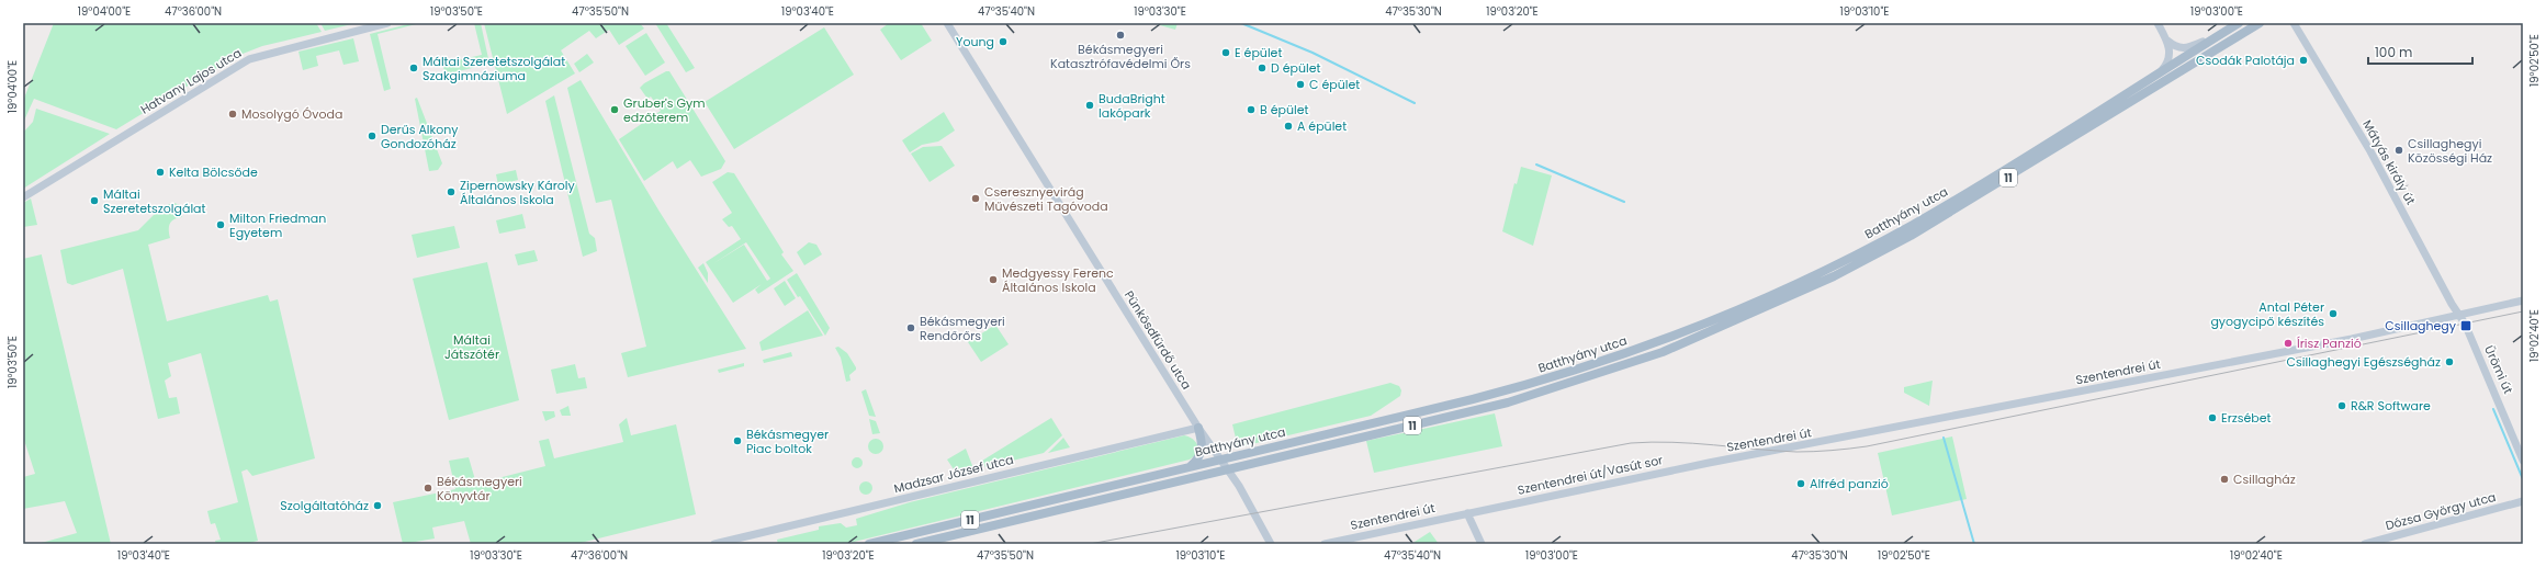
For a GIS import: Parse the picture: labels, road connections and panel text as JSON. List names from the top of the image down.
{
  "streets": {
    "main road": ["11", "Batthyány utca"],
    "street": [
      "Hatvany Lajos utca",
      "Mátyás király út",
      "Pünkösdfürdő utca",
      "Ürömi út",
      "Szentendrei út",
      "Madzsar József utca",
      "Szentendrei út/Vasút sor",
      "Dózsa György utca"
    ]
  },
  "crossings": [
    ["Mátyás király út", "Ürömi út"],
    ["Mátyás király út", "Szentendrei út"],
    ["Batthyány utca", "Pünkösdfürdő utca"],
    ["Pünkösdfürdő utca", "Madzsar József utca"],
    ["Ürömi út", "Szentendrei út"],
    ["Szentendrei út", "Szentendrei út/Vasút sor"]
  ],
  "parks": ["Máltai Játszótér"],
  "places": {
    "other": [
      "Békásmegyeri Katasztrófavédelmi Őrs",
      "Young",
      "E épület",
      "Csodák Palotája",
      "Máltai Szeretetszolgálat Szakgimnáziuma",
      "D épület",
      "C épület",
      "BudaBright lakópark",
      "Gruber's Gym edzőterem",
      "B épület",
      "Mosolygó Óvoda",
      "A épület",
      "Derűs Alkony Gondozóház",
      "Csillaghegyi Közösségi Ház",
      "Kelta Bölcsőde",
      "Zipernowsky Károly Általános Iskola",
      "Cseresznyevirág Művészeti Tagóvoda",
      "Máltai Szeretetszolgálat",
      "Milton Friedman Egyetem",
      "Medgyessy Ferenc Általános Iskola",
      "Antal Péter gyogycipő készítés",
      "Békásmegyeri Rendőrőrs",
      "Írisz Panzió",
      "Csillaghegyi Egészségház",
      "R&R Software",
      "Erzsébet",
      "Békásmegyer Piac boltok",
      "Csillagház",
      "Alfréd panzió",
      "Békásmegyeri Könyvtár",
      "Szolgáltatóház"
    ],
    "transit": ["Csillaghegy"]
  },
  "scale_bar": "100 m",
  "coordinates": [
    "19°04'00\"E",
    "47°36'00\"N",
    "19°03'50\"E",
    "47°35'50\"N",
    "19°03'40\"E",
    "47°35'40\"N",
    "19°03'30\"E",
    "47°35'30\"N",
    "19°03'20\"E",
    "19°03'10\"E",
    "19°03'00\"E",
    "19°02'50\"E",
    "19°02'40\"E"
  ]
}
